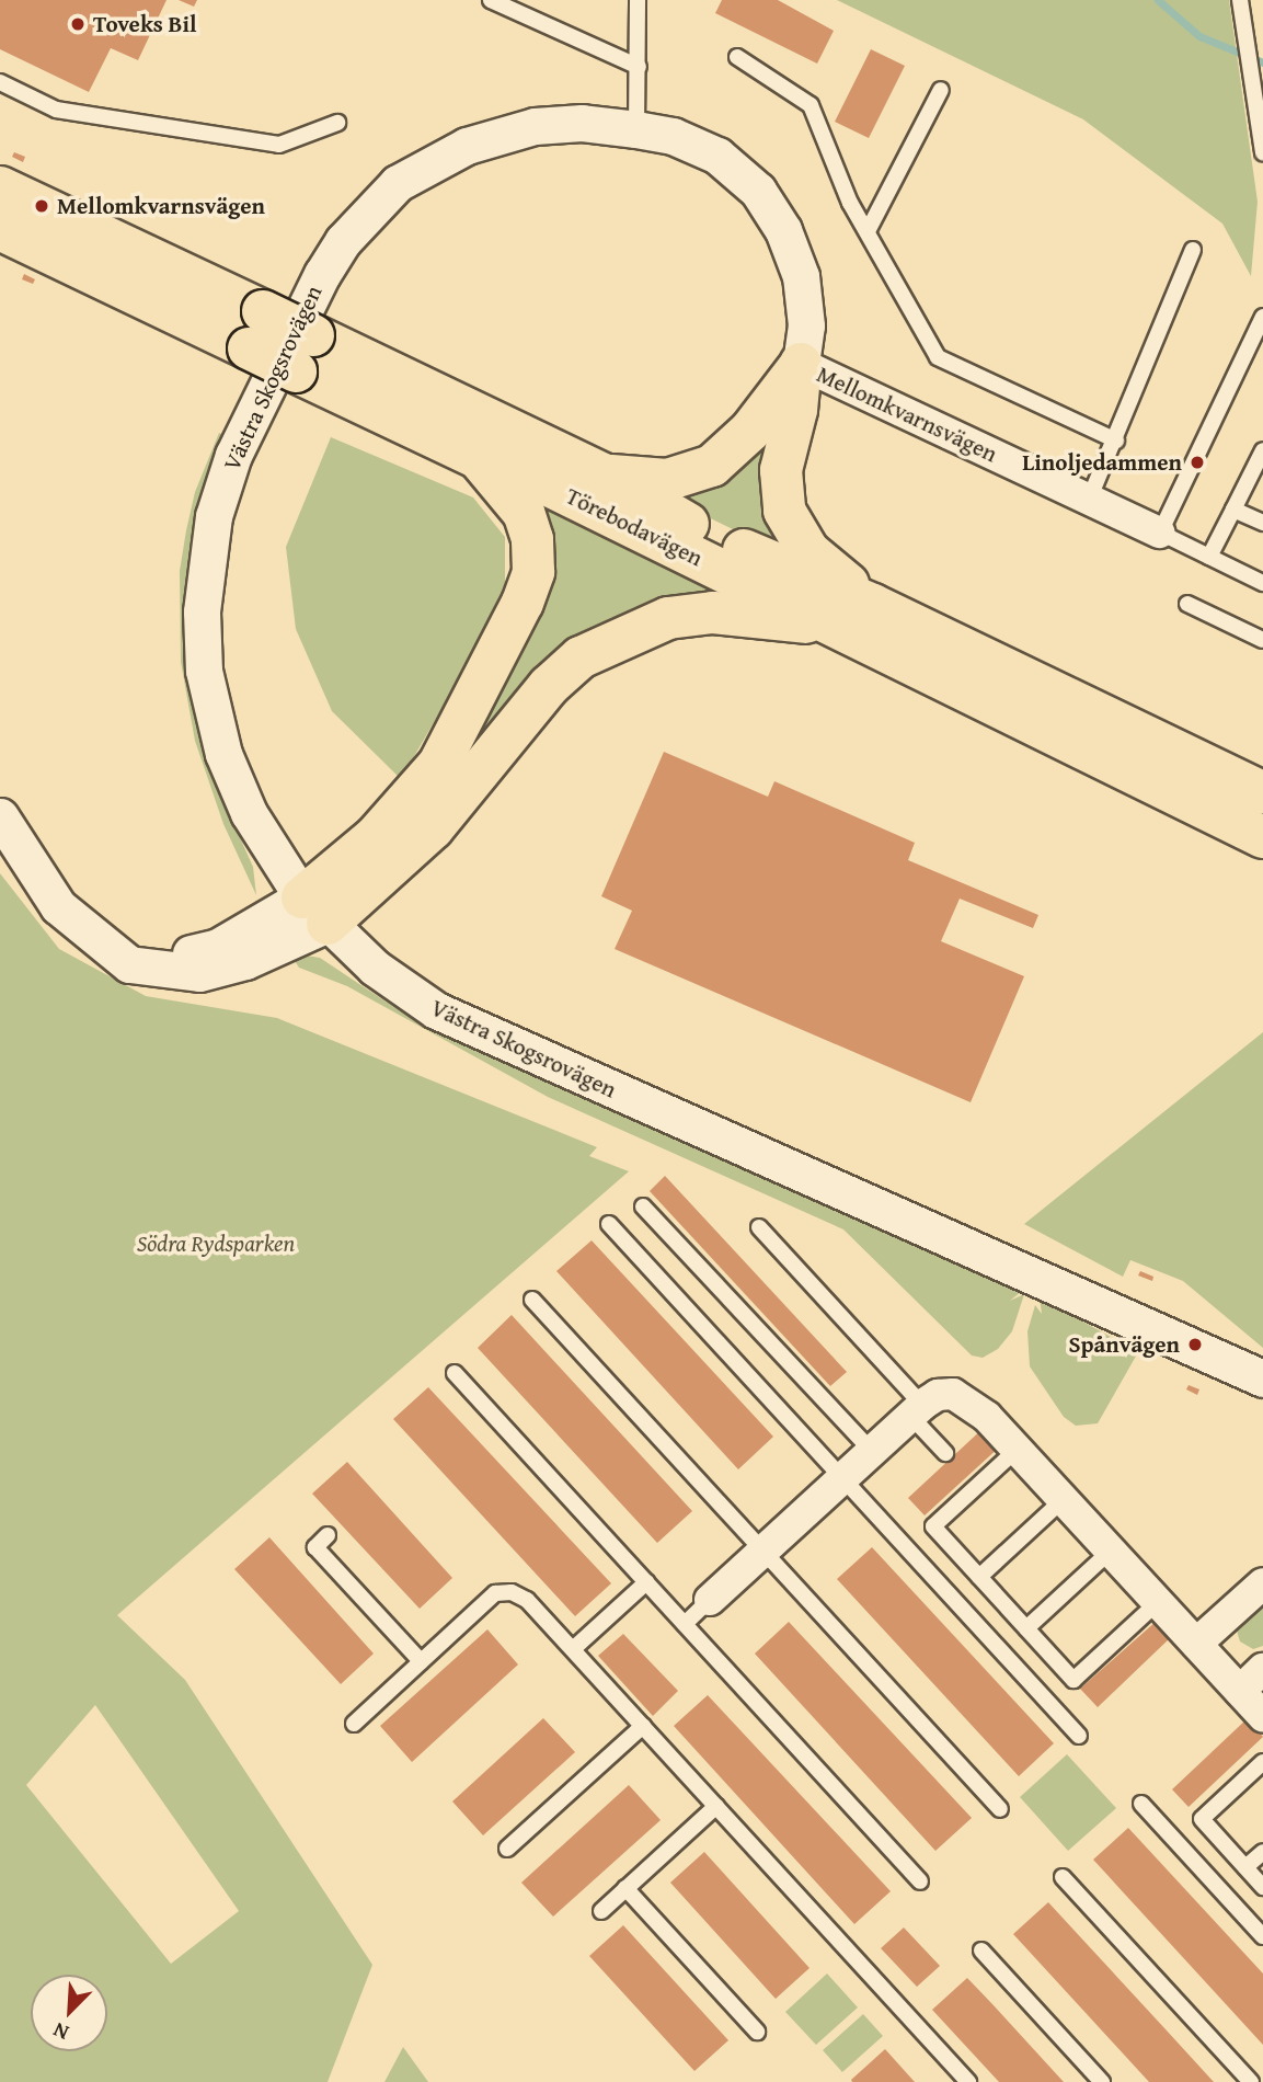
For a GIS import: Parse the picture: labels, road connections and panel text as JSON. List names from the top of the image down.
{
  "streets": {
    "highway": ["Törebodavägen"],
    "street": ["Västra Skogsrovägen", "Mellomkvarnsvägen"]
  },
  "crossings": [
    ["Västra Skogsrovägen", "Mellomkvarnsvägen"]
  ],
  "parks": ["Södra Rydsparken"],
  "places": [
    "Toveks Bil",
    "Mellomkvarnsvägen",
    "Linoljedammen",
    "Spånvägen"
  ],
  "north": "bottom left"
}
